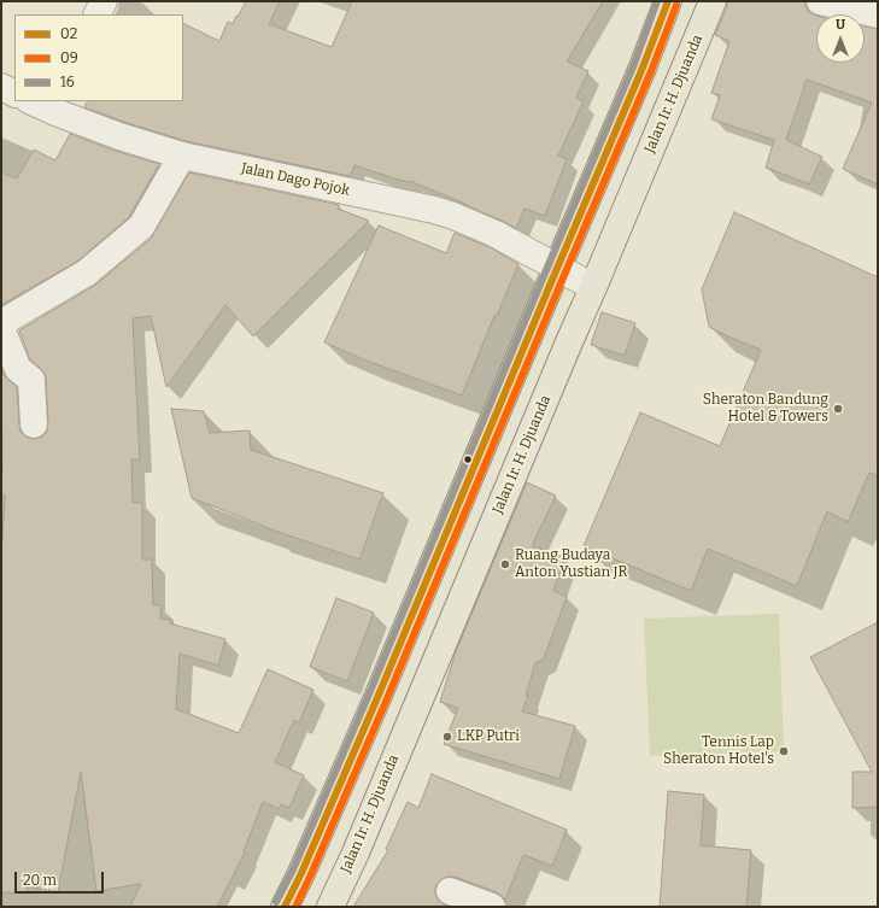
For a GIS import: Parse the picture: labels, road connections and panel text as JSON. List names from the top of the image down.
{
  "streets": {
    "main road": ["Jalan Ir. H. Djuanda"],
    "street": ["Jalan Dago Pojok"]
  },
  "crossings": [
    ["Jalan Ir. H. Djuanda", "Jalan Dago Pojok"]
  ],
  "places": [
    "Sheraton Bandung Hotel & Towers",
    "Ruang Budaya Anton Yustian JR",
    "LKP Putri",
    "Tennis Lap Sheraton Hotel's"
  ],
  "lines": ["transit line 02", "transit line 16", "transit line 09"],
  "legend": ["02", "09", "16"],
  "scale_bar": "20 m",
  "north": "top"
}
